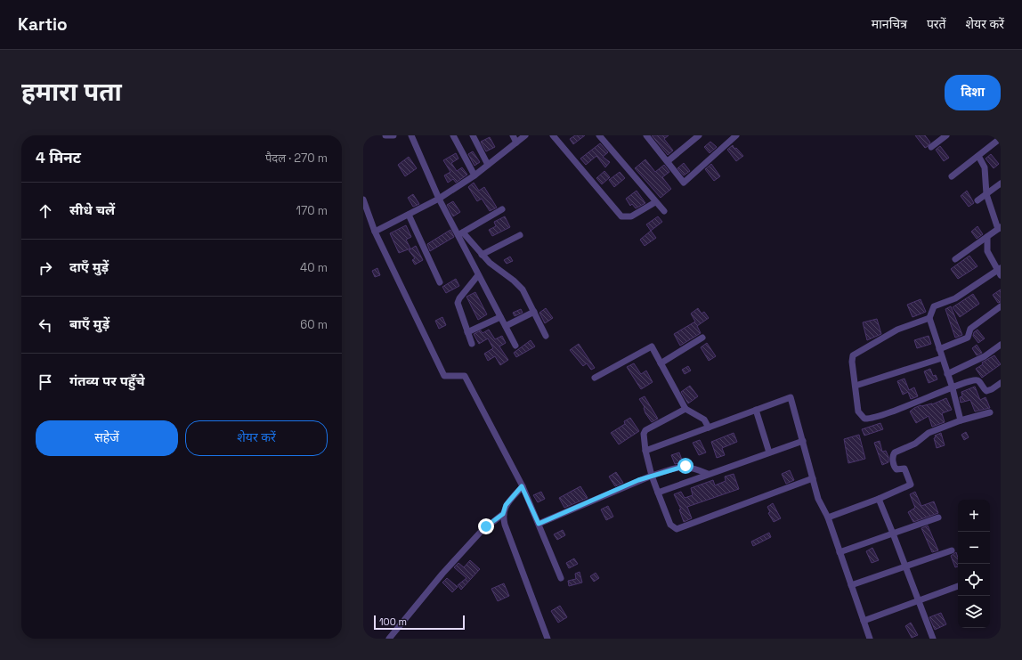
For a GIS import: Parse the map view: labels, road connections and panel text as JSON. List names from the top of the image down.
{
  "scale_bar": "100 m",
  "page": {
    "header": "Kartio",
    "nav": ["मानचित्र", "परतें", "शेयर करें"],
    "buttons": [
      "दिशा",
      ["सहेजें", "शेयर करें"]
    ],
    "title": "हमारा पता",
    "heading": ["4 मिनट", "पैदल · 270 m"],
    "list": [
      ["सीधे चलें", "170 m"],
      ["दाएँ मुड़ें", "40 m"],
      ["बाएँ मुड़ें", "60 m"],
      "गंतव्य पर पहुँचे"
    ],
    "map_buttons": ["+", "−"],
    "scale": "100 m"
  }
}
